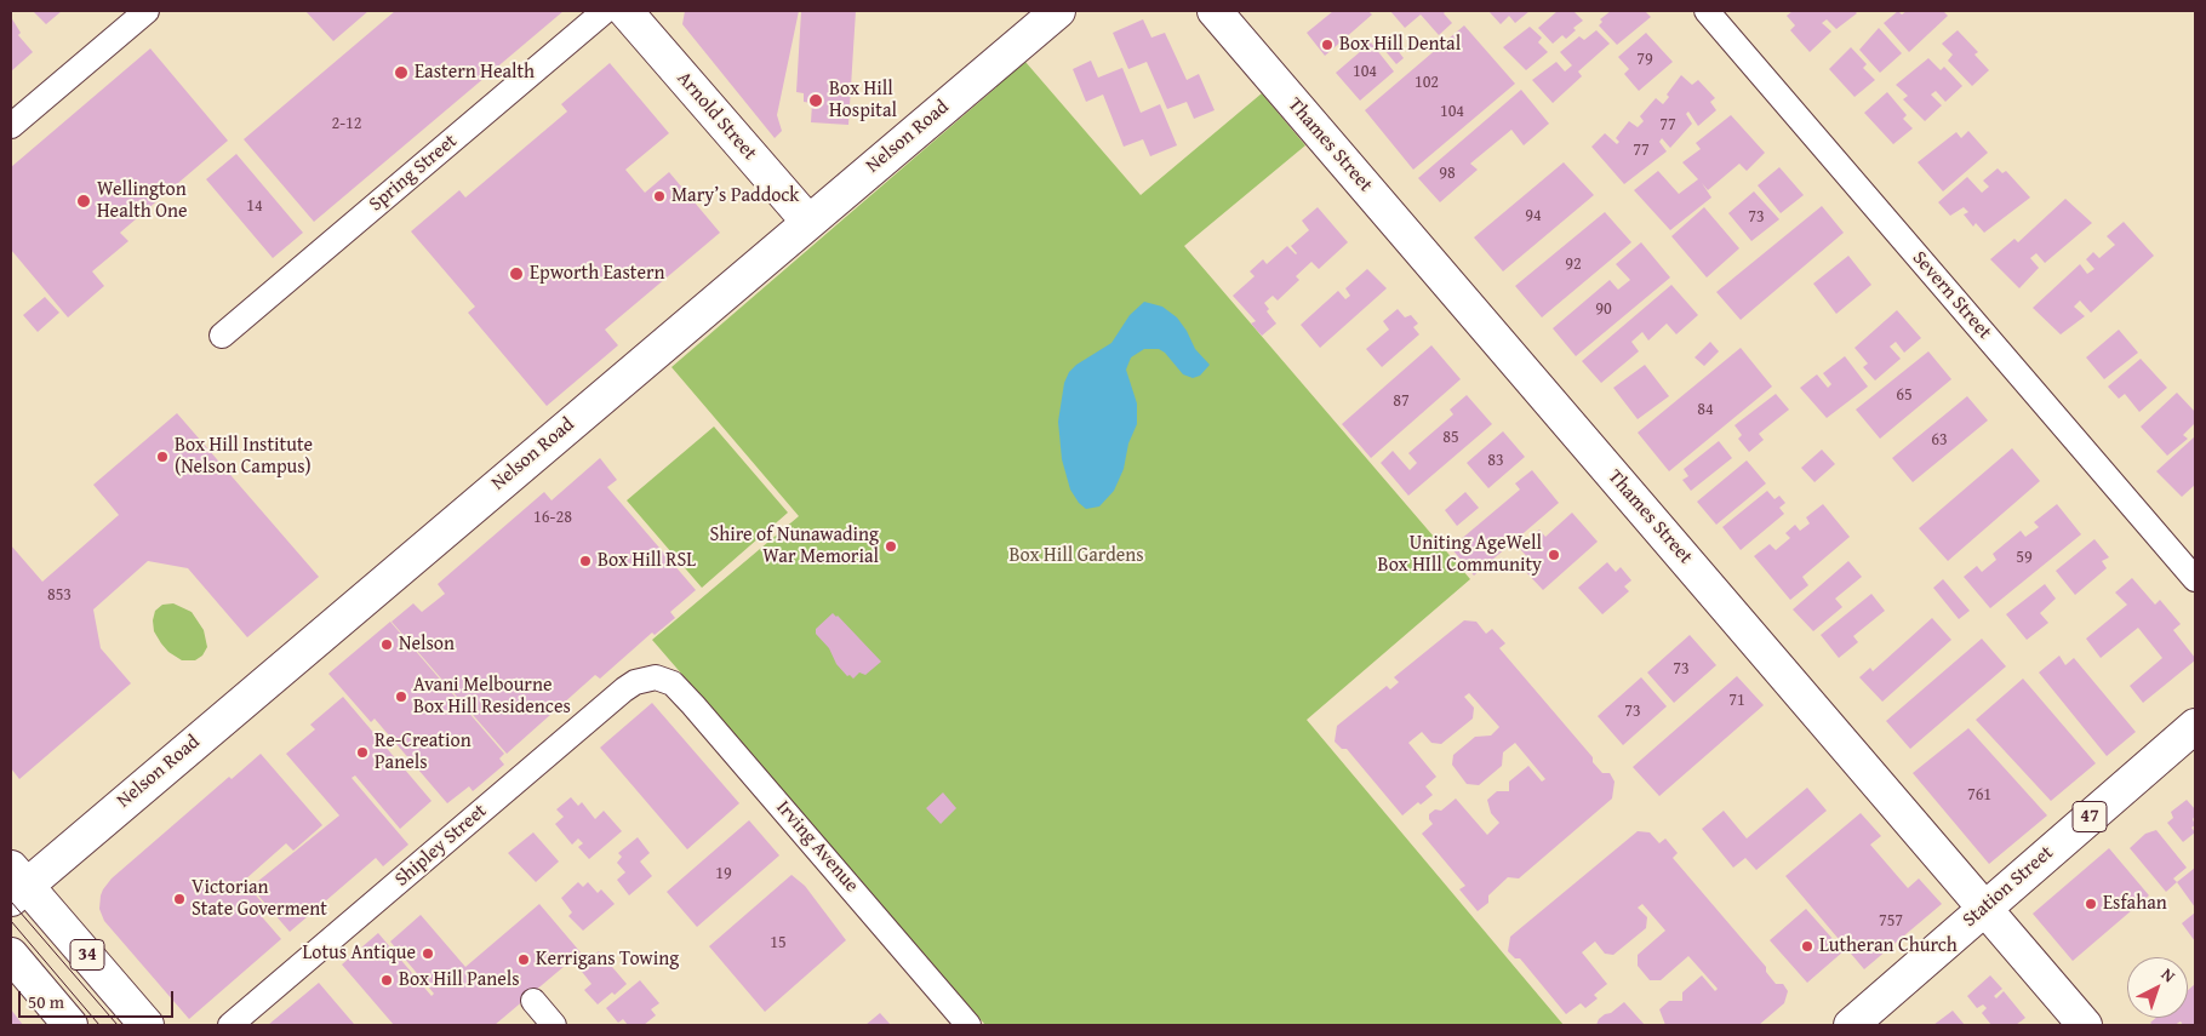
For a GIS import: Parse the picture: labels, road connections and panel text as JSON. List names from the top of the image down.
{
  "streets": {
    "main road": [
      "Arnold Street",
      "Nelson Road",
      "Thames Street",
      "47",
      "Station Street",
      "34"
    ],
    "street": [
      "Spring Street",
      "Severn Street",
      "Shipley Street",
      "Irving Avenue"
    ]
  },
  "crossings": [
    ["Arnold Street", "Nelson Road"],
    ["Nelson Road", "34"],
    ["Thames Street", "Station Street"],
    ["Shipley Street", "Irving Avenue"]
  ],
  "parks": ["Box Hill Gardens"],
  "places": [
    "Box Hill Dental",
    "Eastern Health",
    "Box Hill Hospital",
    "Mary’s Paddock",
    "Wellington Health One",
    "Epworth Eastern",
    "Box Hill Institute (Nelson Campus)",
    "Shire of Nunawading War Memorial",
    "Uniting AgeWell Box HIll Community",
    "Box Hill RSL",
    "Nelson",
    "Avani Melbourne Box Hill Residences",
    "Re-Creation Panels",
    "Victorian State Goverment",
    "Esfahan",
    "Lutheran Church",
    "Lotus Antique",
    "Kerrigans Towing",
    "Box Hill Panels"
  ],
  "house_numbers": [
    "79",
    "104",
    "102",
    "104",
    "2-12",
    "77",
    "77",
    "98",
    "14",
    "94",
    "73",
    "92",
    "90",
    "65",
    "87",
    "84",
    "85",
    "63",
    "83",
    "16-28",
    "59",
    "853",
    "73",
    "71",
    "73",
    "761",
    "19",
    "757",
    "15"
  ],
  "scale_bar": "50 m",
  "north": "top right"
}
